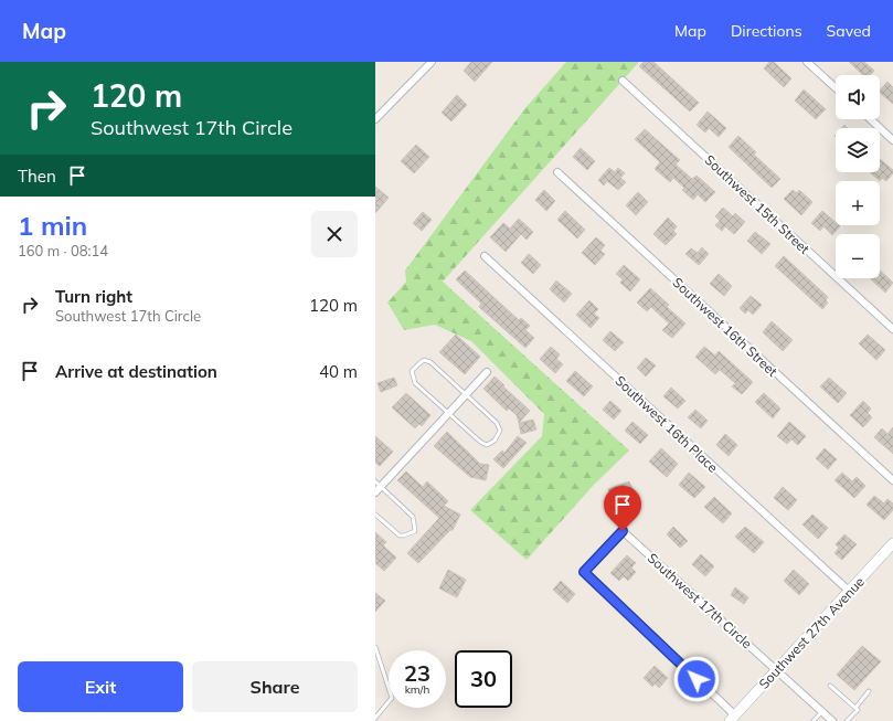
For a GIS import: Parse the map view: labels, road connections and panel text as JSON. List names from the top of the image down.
{
  "streets": {
    "main road": ["Southwest 27th Avenue"],
    "street": [
      "Southwest 15th Street",
      "Southwest 16th Street",
      "Southwest 16th Place",
      "Southwest 17th Circle"
    ]
  },
  "crossings": [
    ["Southwest 16th Place", "Southwest 27th Avenue"],
    ["Southwest 17th Circle", "Southwest 27th Avenue"]
  ],
  "page": {
    "header": "Map",
    "nav": ["Map", "Directions", "Saved"],
    "turn": ["120 m", "Southwest 17th Circle"],
    "map_buttons": ["+", "−"],
    "then": "Then",
    "heading": ["1 min", "160 m · 08:14"],
    "list": [
      {
        "name": "Turn right",
        "note": "Southwest 17th Circle",
        "value": "120 m"
      },
      {
        "name": "Arrive at destination",
        "value": "40 m"
      }
    ],
    "speed": "23 km/h",
    "limit": "30",
    "buttons": ["Exit", "Share"]
  }
}
